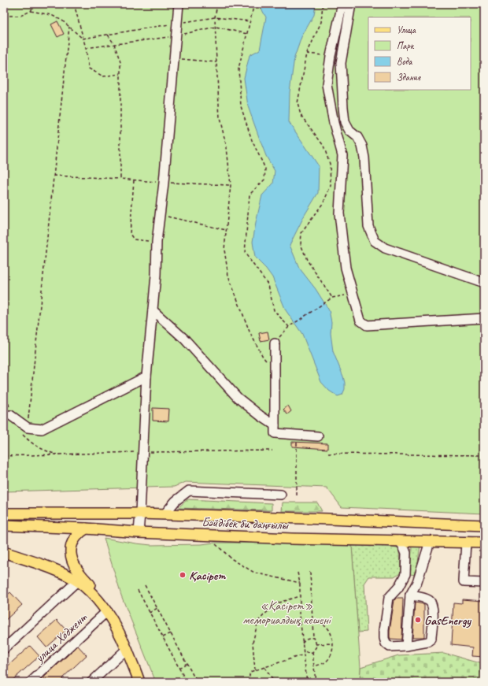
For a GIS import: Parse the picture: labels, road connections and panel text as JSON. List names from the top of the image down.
{
  "streets": {
    "main road": ["Бәйдібек би даңғылы"],
    "street": ["улица Ходжент"]
  },
  "parks": ["«Қасірет» мемориалдық кешені"],
  "places": ["Қасірет", "GasEnergy"],
  "legend": [
    "Улица",
    "Парк",
    "Вода",
    "Здание"
  ]
}
